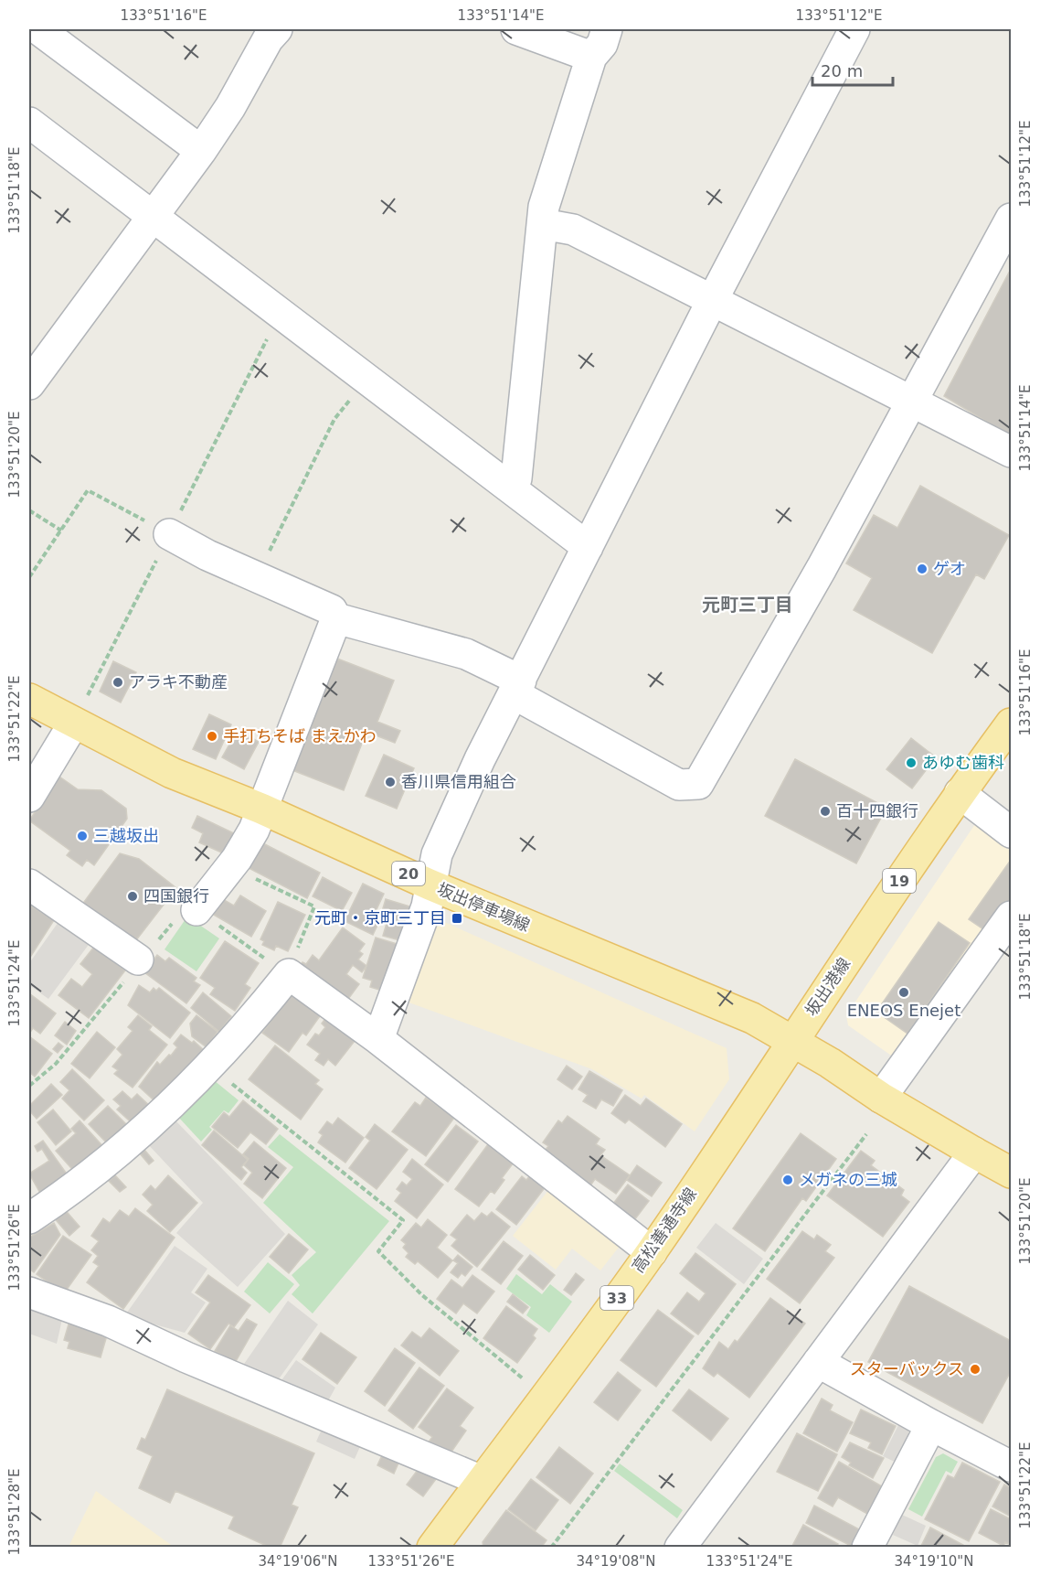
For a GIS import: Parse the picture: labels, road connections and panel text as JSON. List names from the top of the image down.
{
  "streets": {
    "main road": [
      "20",
      "19",
      "坂出停車場線",
      "坂出港線",
      "高松善通寺線",
      "33"
    ]
  },
  "crossings": [
    ["坂出停車場線", "坂出港線"],
    ["坂出停車場線", "高松善通寺線"],
    ["坂出港線", "高松善通寺線"]
  ],
  "districts": ["元町三丁目"],
  "places": {
    "other": [
      "ゲオ",
      "アラキ不動産",
      "手打ちそば まえかわ",
      "あゆむ歯科",
      "香川県信用組合",
      "百十四銀行",
      "三越坂出",
      "四国銀行",
      "ENEOS Enejet",
      "メガネの三城",
      "スターバックス"
    ],
    "transit": ["元町・京町三丁目"]
  },
  "scale_bar": "20 m",
  "coordinates": [
    "133°51'16\"E",
    "133°51'14\"E",
    "133°51'12\"E",
    "133°51'18\"E",
    "133°51'20\"E",
    "133°51'22\"E",
    "133°51'24\"E",
    "133°51'26\"E",
    "133°51'28\"E",
    "34°19'06\"N",
    "34°19'08\"N",
    "34°19'10\"N"
  ]
}
